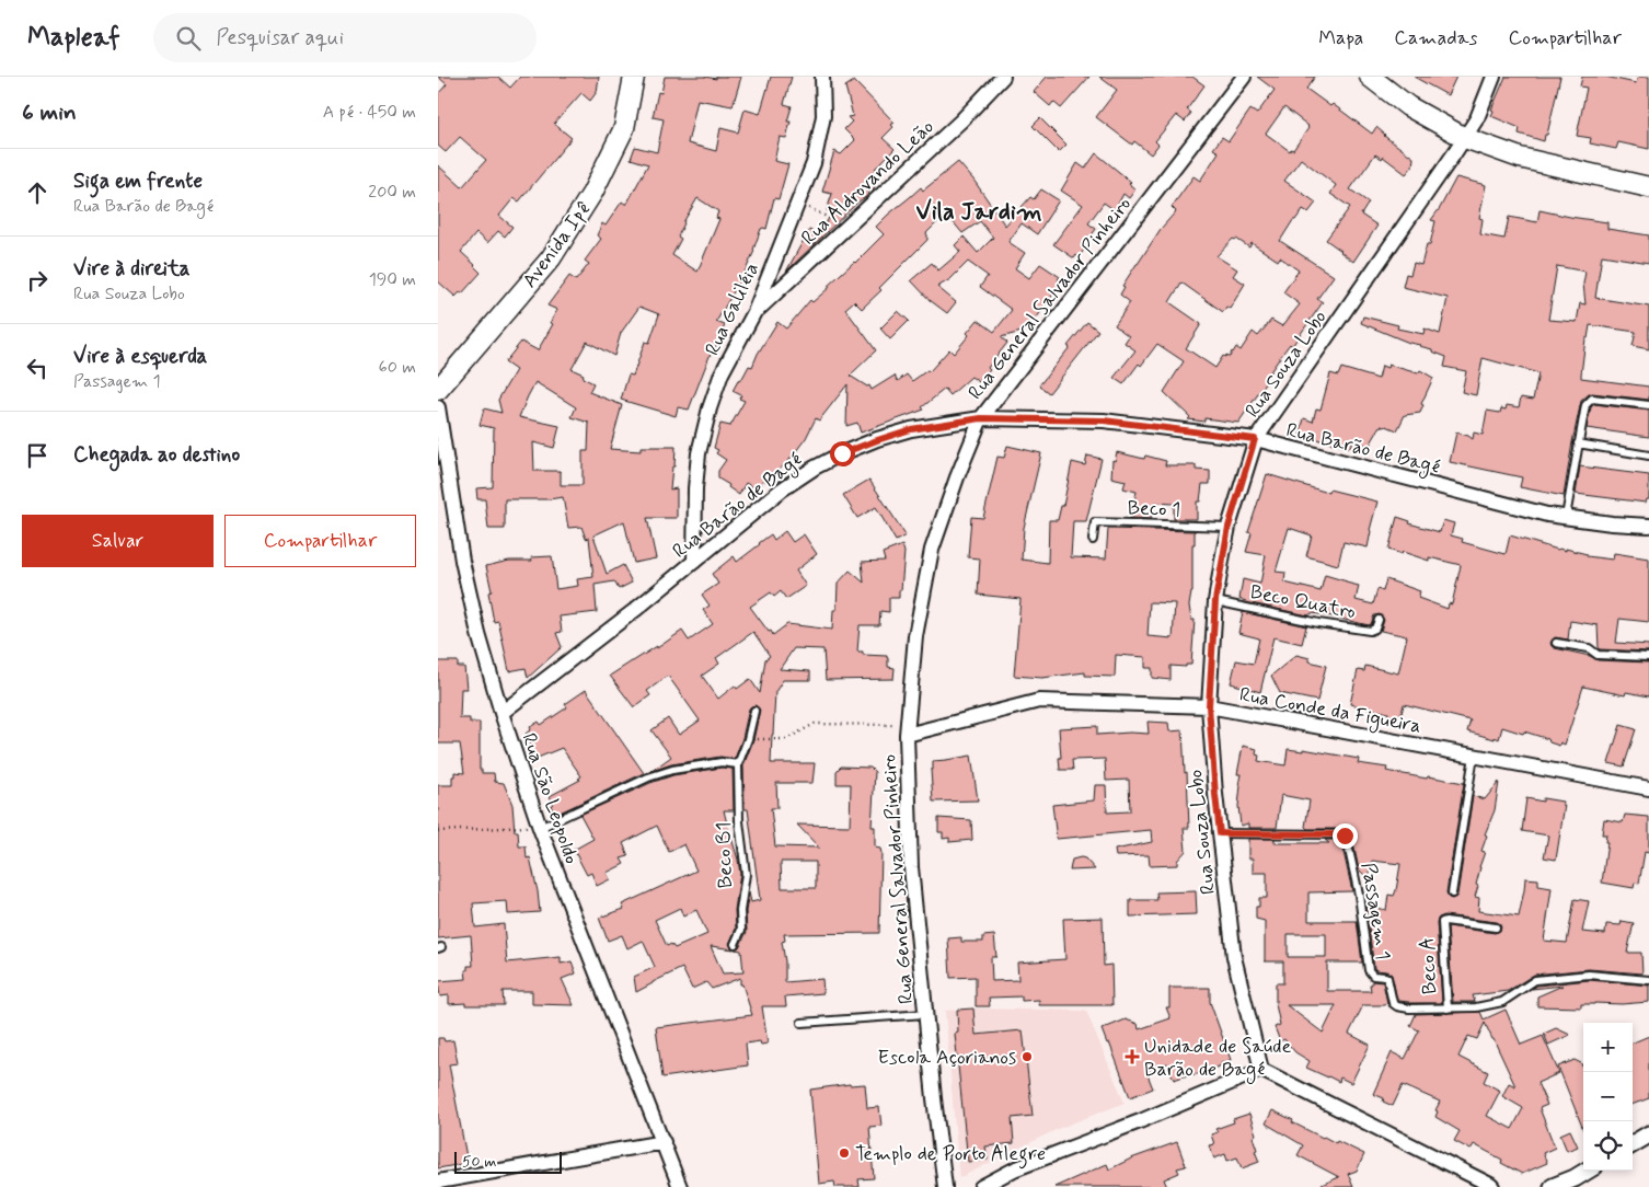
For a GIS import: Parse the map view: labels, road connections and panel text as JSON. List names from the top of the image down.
{
  "streets": {
    "main road": ["Avenida Ipê"],
    "street": [
      "Rua Aldrovando Leão",
      "Rua General Salvador Pinheiro",
      "Rua Galiléia",
      "Rua Souza Lobo",
      "Rua Barão de Bagé",
      "Rua Conde da Figueira",
      "Rua São Leopoldo"
    ],
    "lane": [
      "Beco 1",
      "Beco Quatro",
      "Beco B1",
      "Passagem 1",
      "Beco A"
    ]
  },
  "crossings": [
    ["Rua Aldrovando Leão", "Rua Galiléia"],
    ["Rua General Salvador Pinheiro", "Rua Barão de Bagé"],
    ["Rua General Salvador Pinheiro", "Rua Conde da Figueira"],
    ["Rua Galiléia", "Rua Barão de Bagé"],
    ["Rua Souza Lobo", "Rua Barão de Bagé"],
    ["Rua Souza Lobo", "Beco 1"],
    ["Rua Souza Lobo", "Beco Quatro"],
    ["Rua Souza Lobo", "Rua Conde da Figueira"],
    ["Rua Souza Lobo", "Passagem 1"],
    ["Rua Barão de Bagé", "Rua São Leopoldo"],
    ["Passagem 1", "Beco A"]
  ],
  "districts": ["Vila Jardim"],
  "places": {
    "other": ["Escola Açorianos", "Templo de Porto Alegre"],
    "health": ["Unidade de Saúde Barão de Bagé"]
  },
  "scale_bar": "50 m",
  "page": {
    "header": "Mapleaf",
    "search": "Pesquisar aqui",
    "nav": ["Mapa", "Camadas", "Compartilhar"],
    "heading": ["6 min", "A pé · 450 m"],
    "list": [
      ["Siga em frente", "Rua Barão de Bagé", "200 m"],
      ["Vire à direita", "Rua Souza Lobo", "190 m"],
      ["Vire à esquerda", "Passagem 1", "60 m"],
      "Chegada ao destino"
    ],
    "buttons": ["Salvar", "Compartilhar"],
    "map_buttons": ["+", "−"],
    "scale": "50 m"
  }
}
